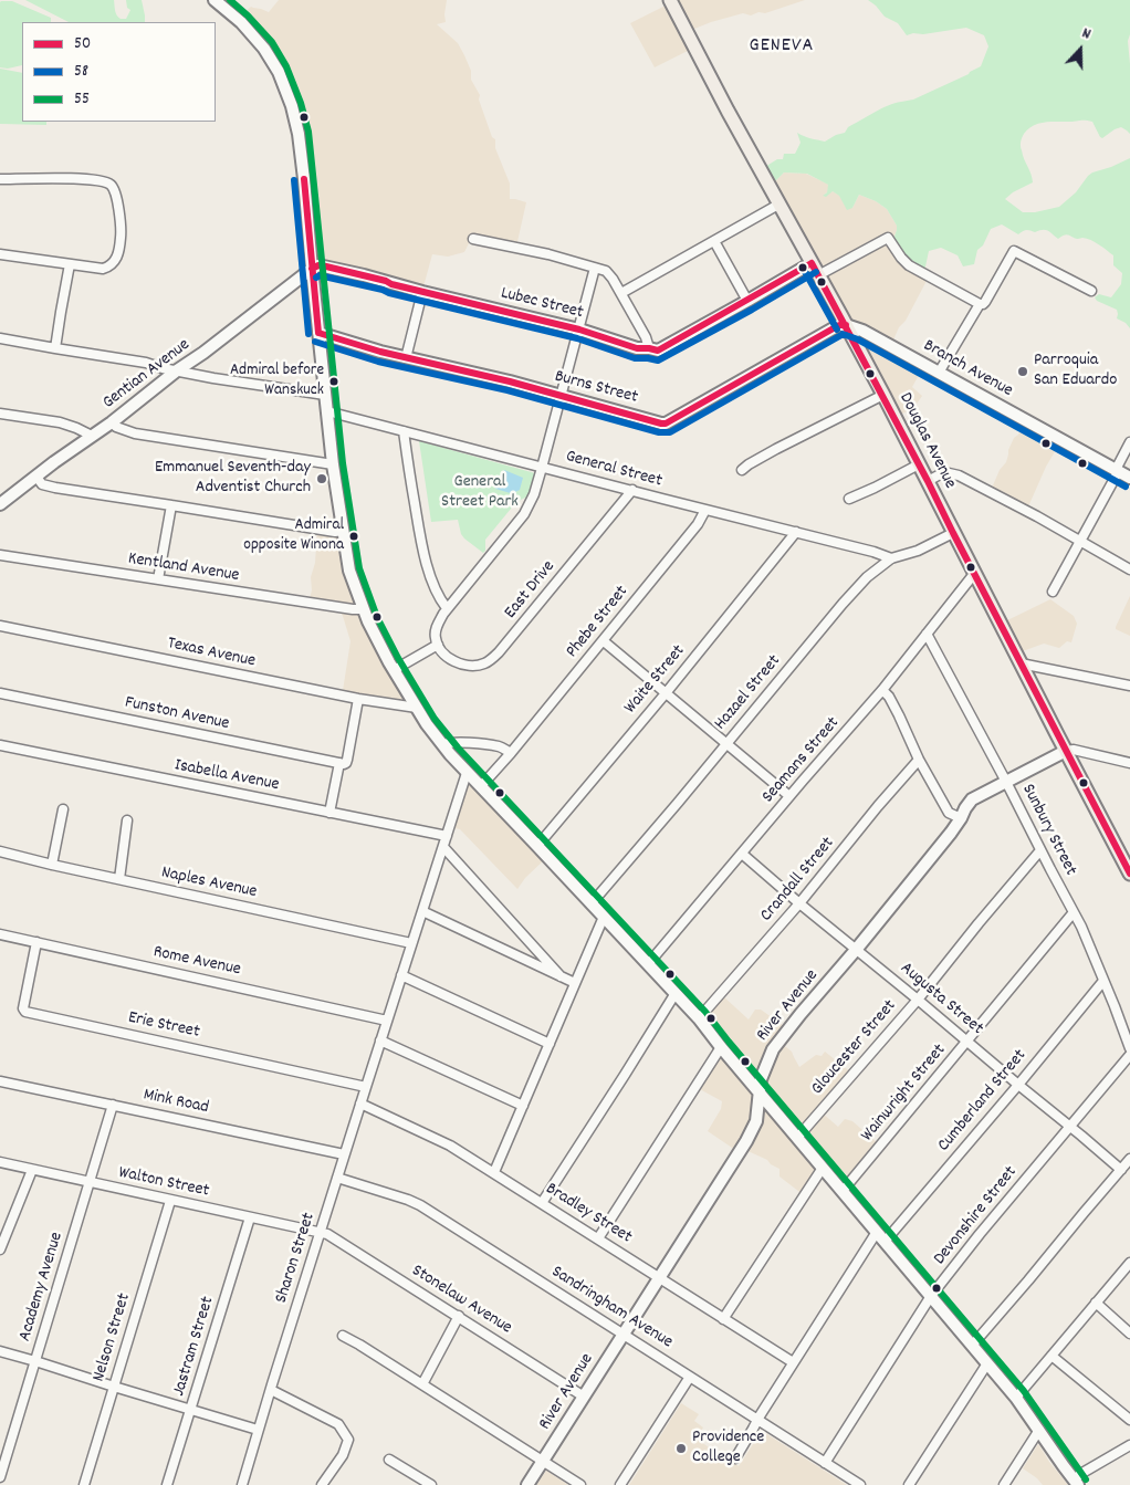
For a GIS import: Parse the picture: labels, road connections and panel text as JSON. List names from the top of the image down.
{
  "streets": {
    "main road": ["Douglas Avenue"],
    "street": [
      "Lubec Street",
      "Branch Avenue",
      "Gentian Avenue",
      "Burns Street",
      "General Street",
      "Kentland Avenue",
      "East Drive",
      "Phebe Street",
      "Texas Avenue",
      "Waite Street",
      "Hazael Street",
      "Funston Avenue",
      "Seamans Street",
      "Isabella Avenue",
      "Sunbury Street",
      "Crandall Street",
      "Naples Avenue",
      "Rome Avenue",
      "Augusta Street",
      "River Avenue",
      "Erie Street",
      "Gloucester Street",
      "Wainwright Street",
      "Cumberland Street",
      "Mink Road",
      "Walton Street",
      "Bradley Street",
      "Devonshire Street",
      "Sharon Street",
      "Academy Avenue",
      "Stonelaw Avenue",
      "Sandringham Avenue",
      "Nelson Street",
      "Jastram Street"
    ]
  },
  "crossings": [
    ["Lubec Street", "Gentian Avenue"],
    ["Lubec Street", "Douglas Avenue"],
    ["Branch Avenue", "Burns Street"],
    ["Branch Avenue", "Douglas Avenue"],
    ["Burns Street", "Douglas Avenue"],
    ["Douglas Avenue", "Hazael Street"],
    ["Douglas Avenue", "Seamans Street"],
    ["Douglas Avenue", "River Avenue"],
    ["General Street", "East Drive"],
    ["General Street", "Phebe Street"],
    ["General Street", "Waite Street"],
    ["General Street", "Hazael Street"],
    ["Seamans Street", "Sunbury Street"],
    ["Seamans Street", "Augusta Street"],
    ["Sunbury Street", "River Avenue"],
    ["Sunbury Street", "Gloucester Street"],
    ["Sunbury Street", "Wainwright Street"],
    ["Sunbury Street", "Cumberland Street"],
    ["Crandall Street", "Augusta Street"],
    ["Rome Avenue", "Erie Street"],
    ["Rome Avenue", "Sharon Street"],
    ["Augusta Street", "River Avenue"],
    ["Augusta Street", "Gloucester Street"],
    ["Augusta Street", "Wainwright Street"],
    ["Augusta Street", "Cumberland Street"],
    ["Augusta Street", "Devonshire Street"],
    ["River Avenue", "Bradley Street"],
    ["River Avenue", "Stonelaw Avenue"],
    ["River Avenue", "Sandringham Avenue"],
    ["Erie Street", "Sharon Street"],
    ["Mink Road", "Sharon Street"],
    ["Mink Road", "Academy Avenue"],
    ["Walton Street", "Sharon Street"],
    ["Walton Street", "Academy Avenue"],
    ["Walton Street", "Stonelaw Avenue"],
    ["Walton Street", "Nelson Street"],
    ["Walton Street", "Jastram Street"],
    ["Bradley Street", "Sharon Street"],
    ["Devonshire Street", "Sandringham Avenue"],
    ["Sharon Street", "Stonelaw Avenue"],
    ["Sharon Street", "Sandringham Avenue"]
  ],
  "districts": ["GENEVA"],
  "parks": ["General Street Park"],
  "places": [
    "Parroquia San Eduardo",
    "Admiral before Wanskuck",
    "Emmanuel Seventh-day Adventist Church",
    "Admiral opposite Winona",
    "Providence College"
  ],
  "lines": ["transit line 55", "transit line 50", "transit line 58"],
  "legend": ["50", "58", "55"],
  "north": "top"
}
